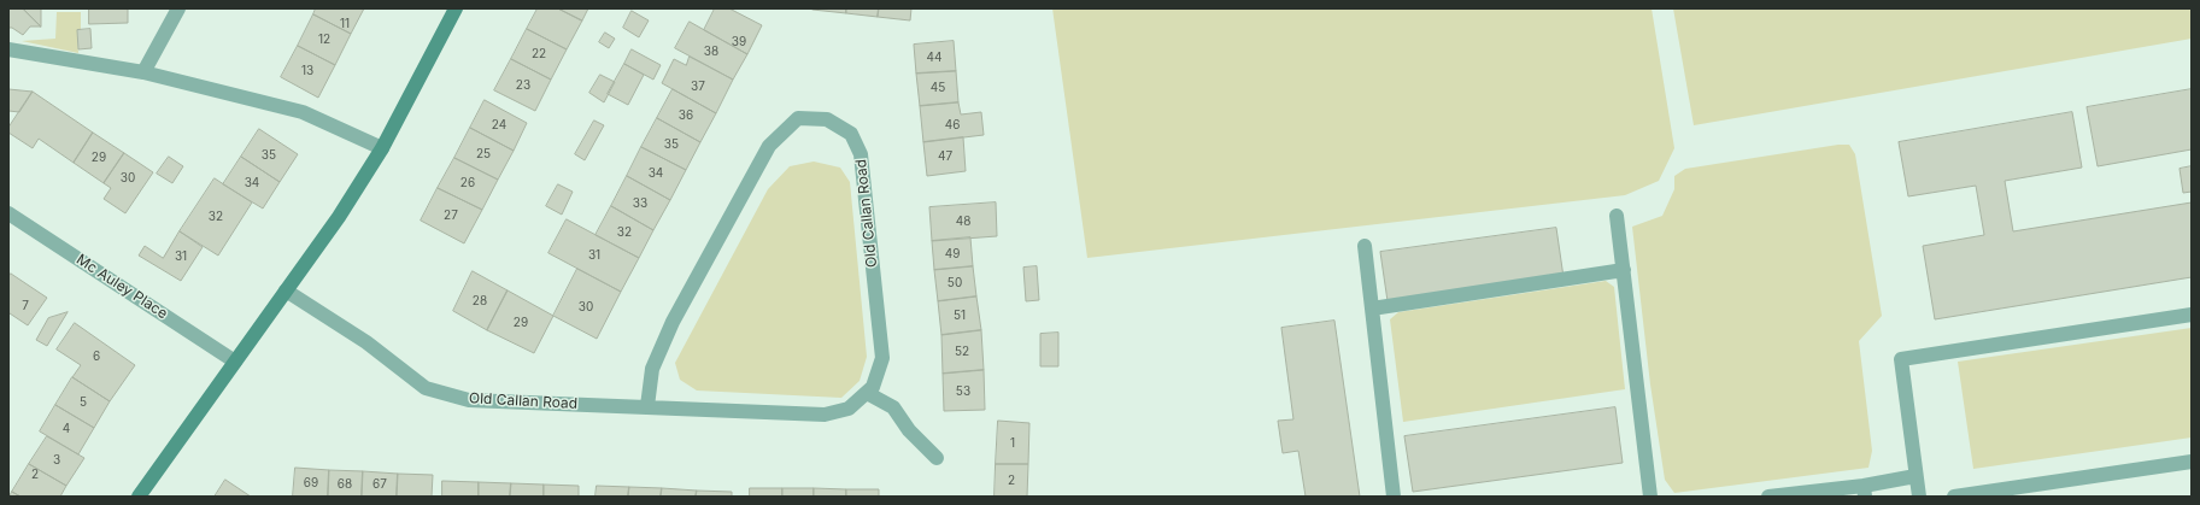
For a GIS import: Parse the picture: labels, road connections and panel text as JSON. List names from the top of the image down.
{
  "streets": {
    "street": ["Old Callan Road", "Mc Auley Place"]
  },
  "house_numbers": [
    "11",
    "12",
    "39",
    "38",
    "22",
    "44",
    "13",
    "23",
    "37",
    "45",
    "36",
    "24",
    "46",
    "35",
    "25",
    "35",
    "47",
    "29",
    "34",
    "30",
    "34",
    "26",
    "33",
    "27",
    "32",
    "48",
    "32",
    "49",
    "31",
    "31",
    "50",
    "28",
    "7",
    "30",
    "51",
    "29",
    "52",
    "6",
    "53",
    "5",
    "4",
    "1",
    "3",
    "2",
    "2",
    "69",
    "68",
    "67"
  ]
}
